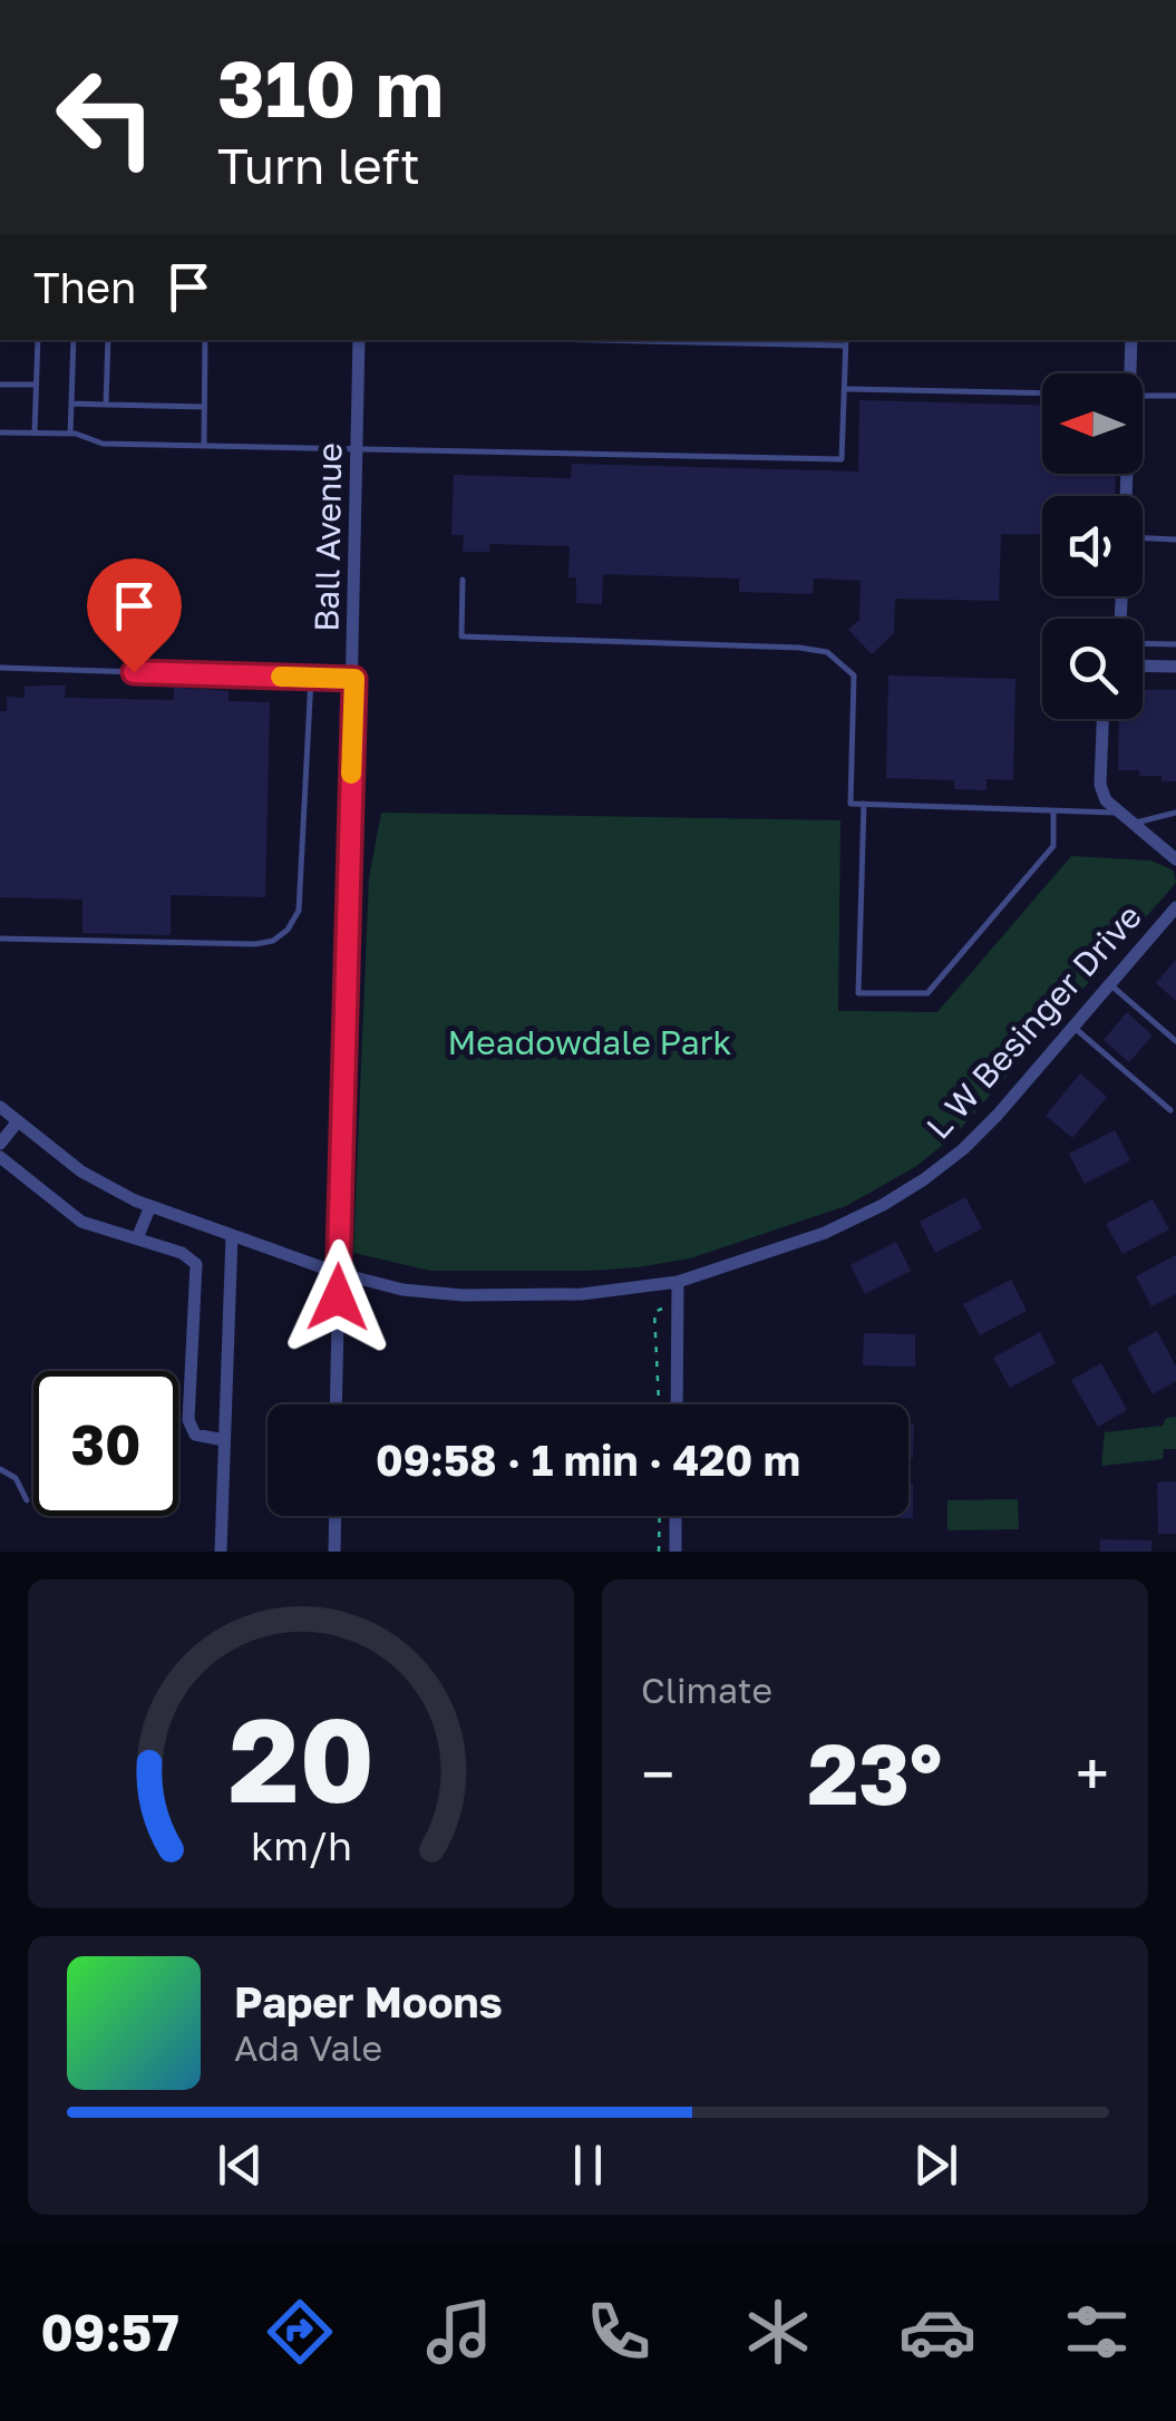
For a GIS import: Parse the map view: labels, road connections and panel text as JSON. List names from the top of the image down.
{
  "streets": {
    "street": ["Ball Avenue", "L W Besinger Drive"]
  },
  "crossings": [
    ["Ball Avenue", "L W Besinger Drive"]
  ],
  "parks": ["Meadowdale Park"],
  "north": "left",
  "page": {
    "turn": ["310 m", "Turn left"],
    "then": "Then",
    "limit": "30",
    "trip": "09:58 · 1 min · 420 m",
    "tile": "Climate",
    "heat": ["−", "23°", "+"],
    "song": ["Paper Moons", "Ada Vale"],
    "tabs": "09:57",
    "gauge": ["20", "km/h"]
  }
}
